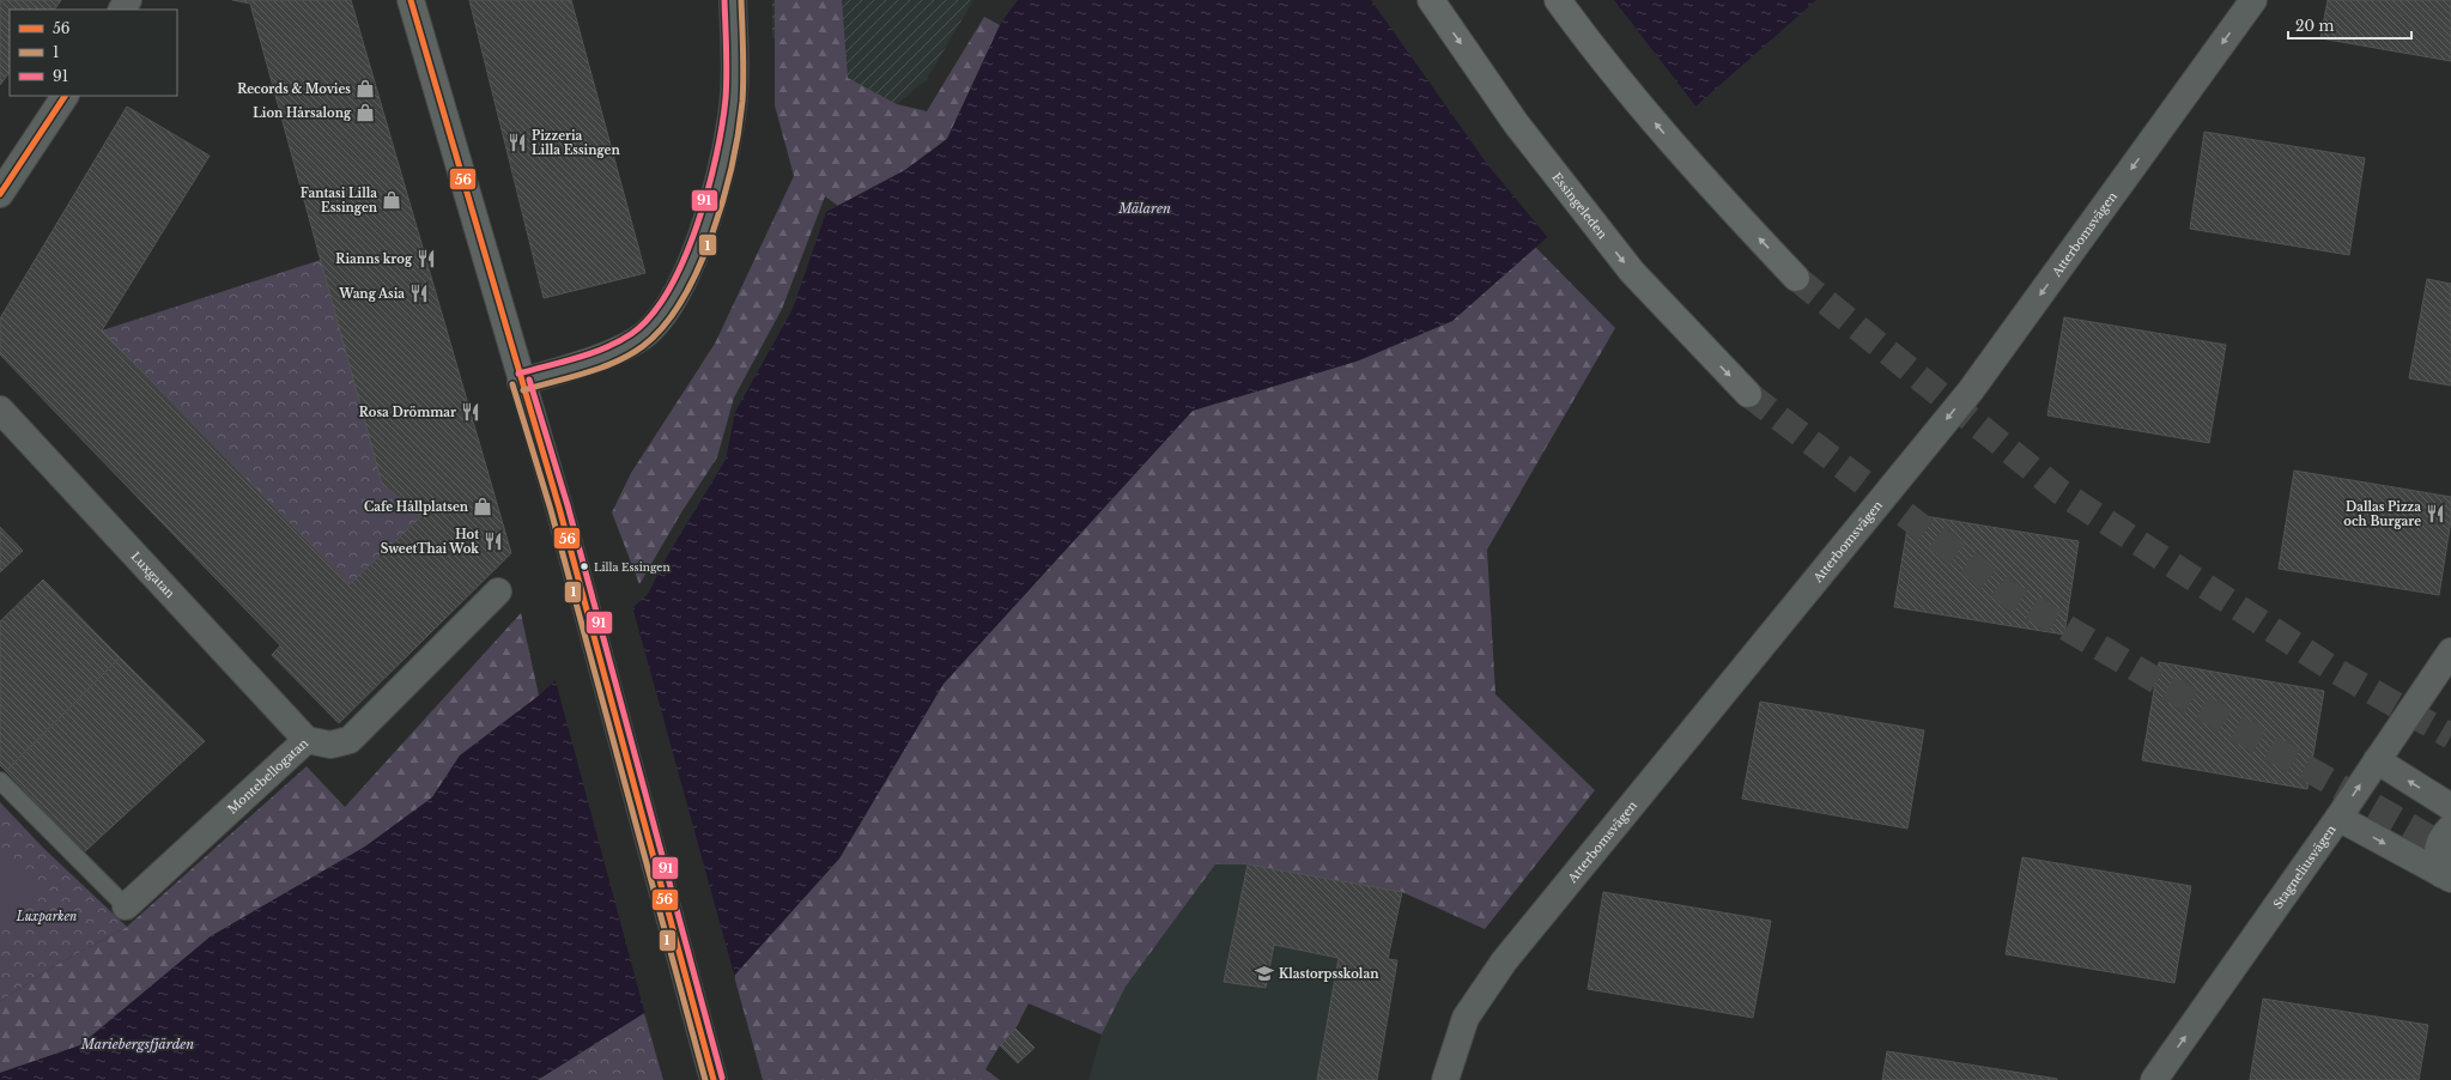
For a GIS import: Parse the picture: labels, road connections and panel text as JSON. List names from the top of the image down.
{
  "streets": {
    "highway": ["Essingeleden"],
    "street": [
      "Atterbomsvägen",
      "Luxgatan",
      "Montebellogatan",
      "Stagneliusvägen"
    ]
  },
  "crossings": [
    ["Luxgatan", "Montebellogatan"]
  ],
  "one_way": ["Atterbomsvägen", "Stagneliusvägen"],
  "water": ["Mälaren", "Mariebergsfjärden"],
  "parks": ["Luxparken"],
  "places": {
    "shop": [
      "Records & Movies",
      "Lion Hårsalong",
      "Fantasi Lilla Essingen",
      "Cafe Hållplatsen"
    ],
    "restaurant": [
      "Pizzeria Lilla Essingen",
      "Rianns krog",
      "Wang Asia",
      "Rosa Drömmar",
      "Dallas Pizza och Burgare",
      "Hot SweetThai Wok"
    ],
    "other": ["Lilla Essingen"],
    "school or university": ["Klastorpsskolan"]
  },
  "lines": ["transit line 56", "transit line 1", "transit line 91"],
  "legend": ["56", "1", "91"],
  "scale_bar": "20 m"
}
